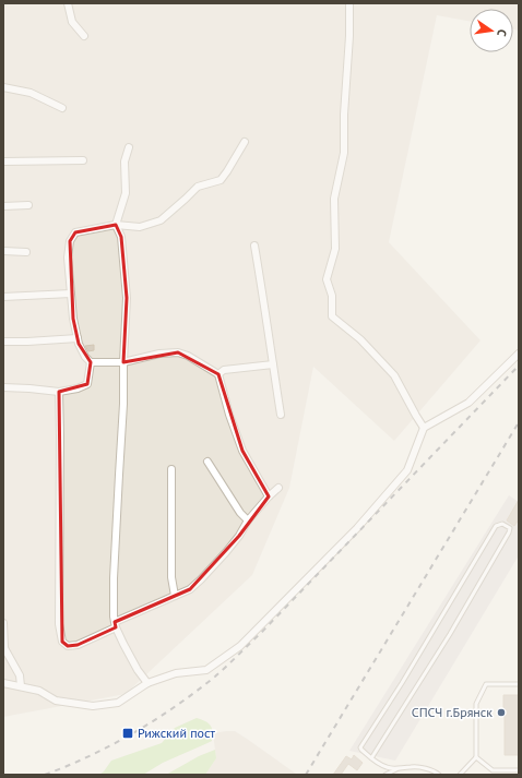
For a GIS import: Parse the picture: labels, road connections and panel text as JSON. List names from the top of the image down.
{
  "places": {
    "other": ["СПСЧ г.Брянск"],
    "transit": ["Рижский пост"]
  },
  "north": "right"
}
